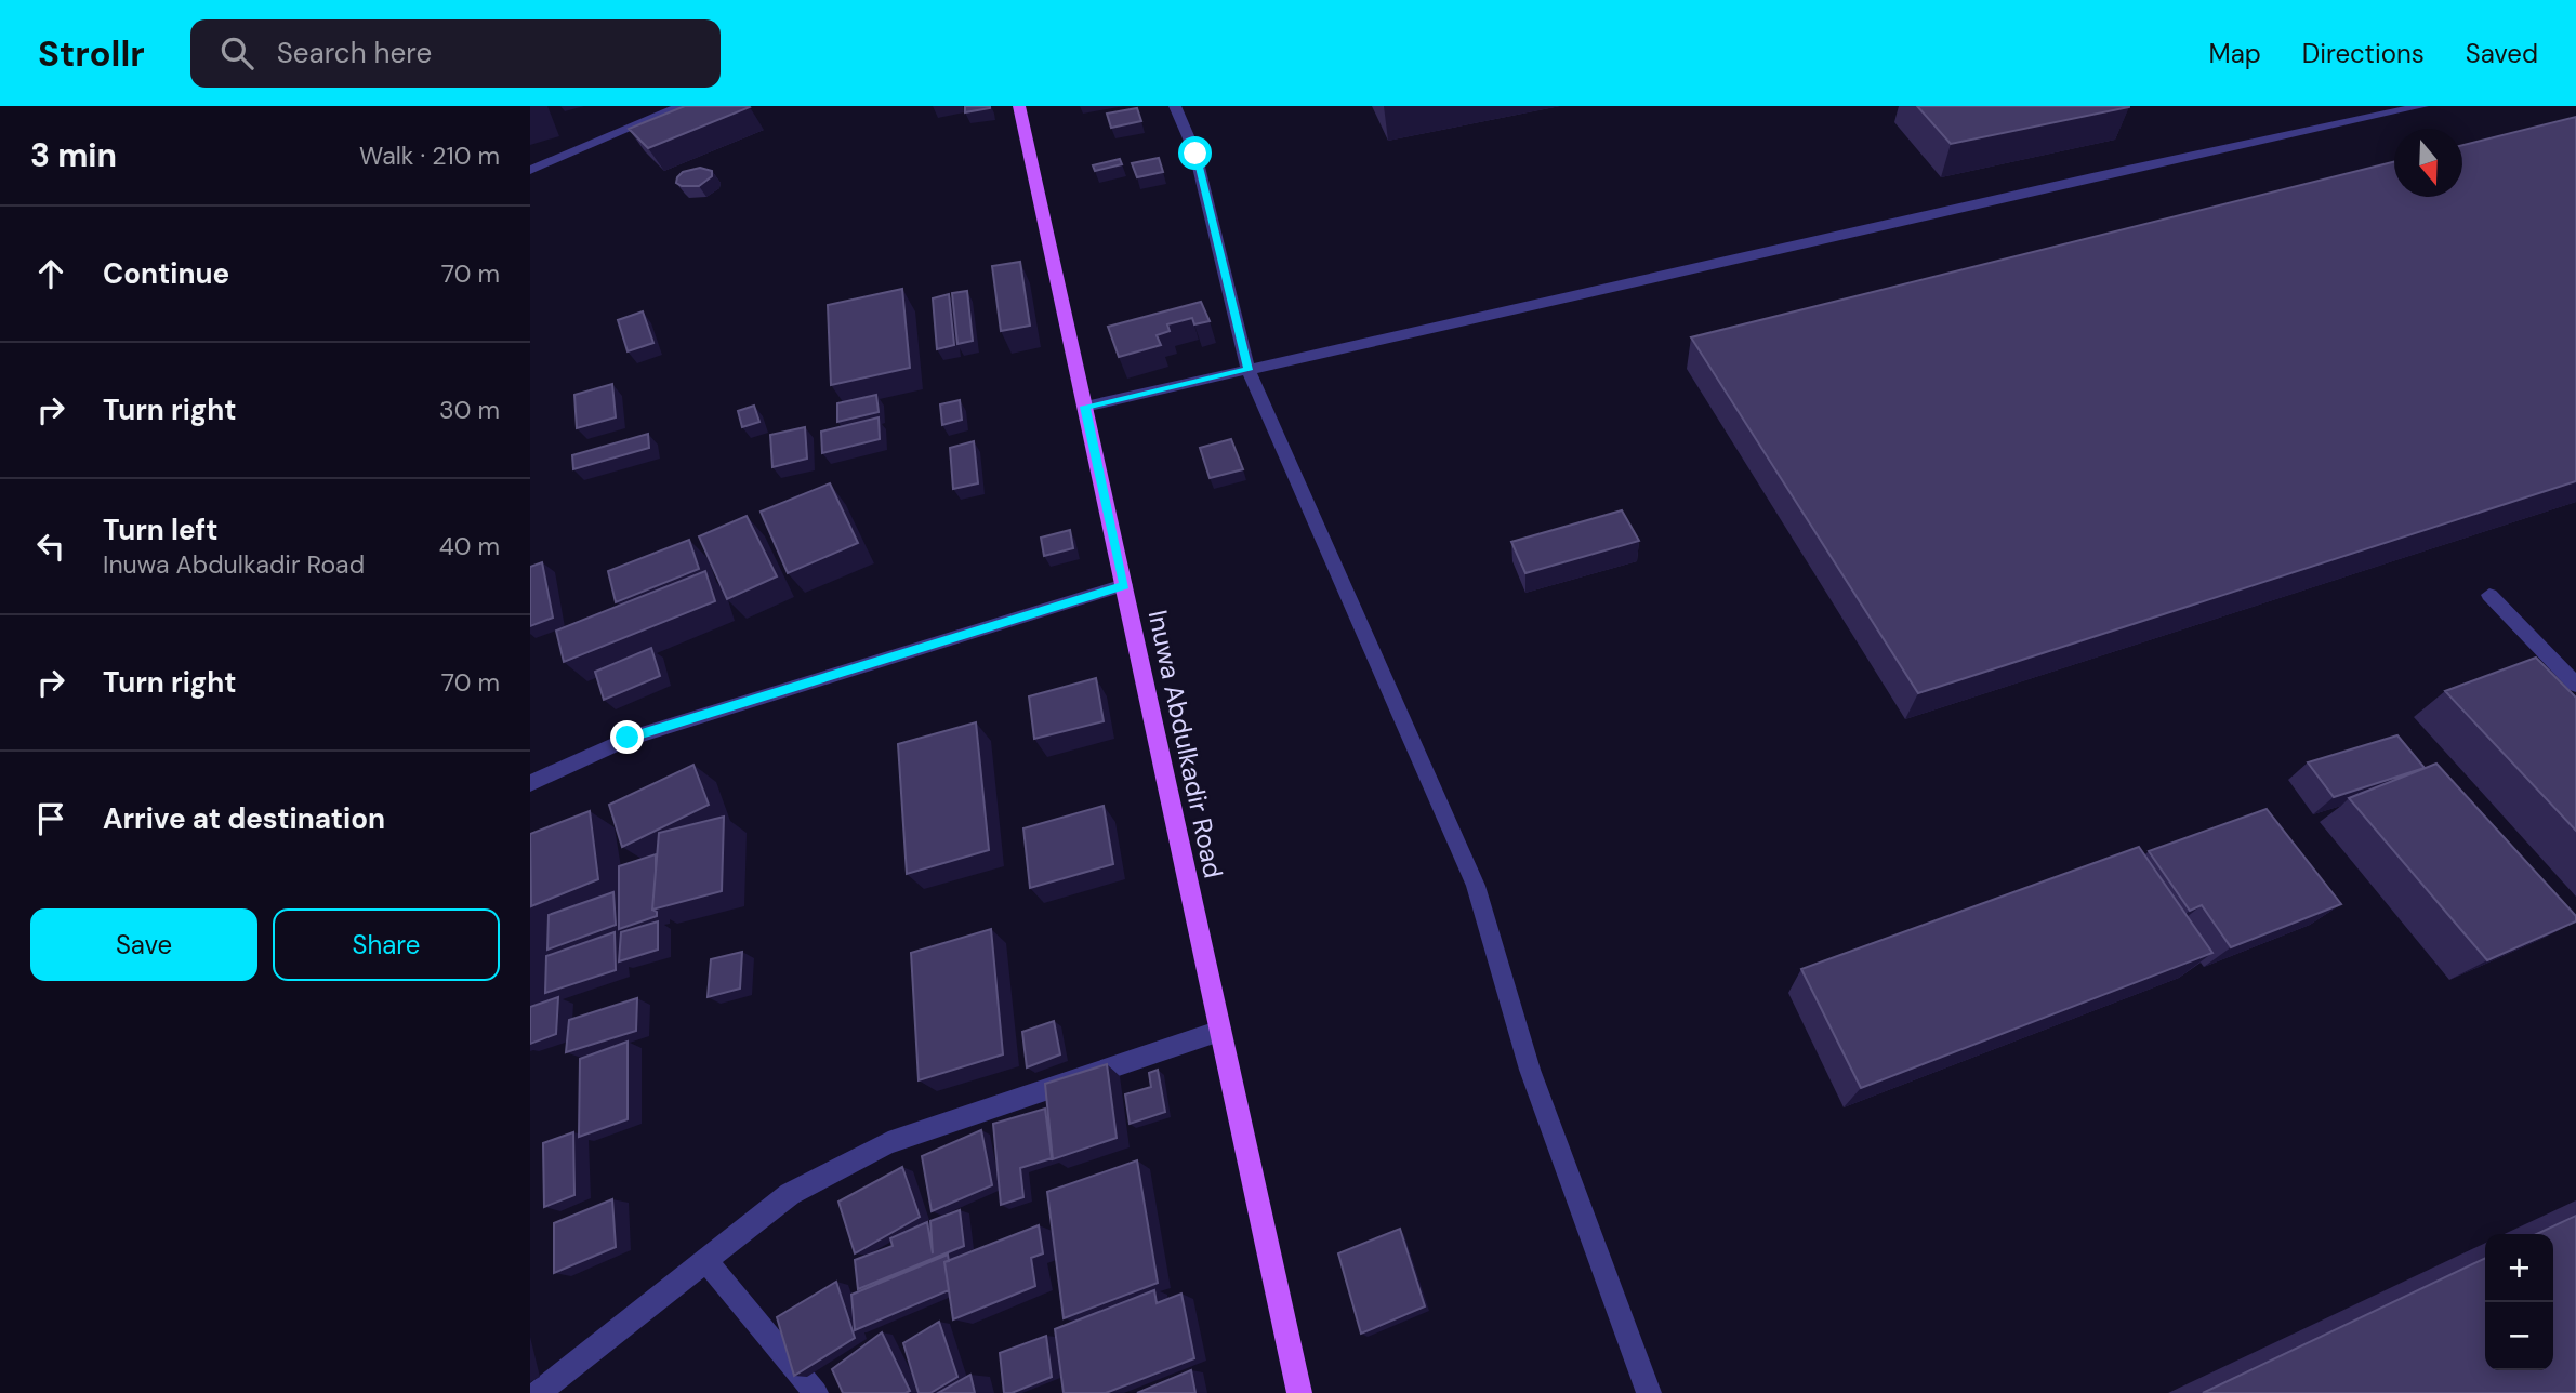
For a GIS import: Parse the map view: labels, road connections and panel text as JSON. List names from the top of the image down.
{
  "streets": {
    "main road": ["Inuwa Abdulkadir Road"]
  },
  "north": "bottom",
  "page": {
    "header": "Strollr",
    "search": "Search here",
    "nav": ["Map", "Directions", "Saved"],
    "heading": ["3 min", "Walk · 210 m"],
    "list": [
      ["Continue", "70 m"],
      ["Turn right", "30 m"],
      ["Turn left", "Inuwa Abdulkadir Road", "40 m"],
      ["Turn right", "70 m"],
      "Arrive at destination"
    ],
    "buttons": ["Save", "Share"],
    "map_buttons": ["+", "−"]
  }
}
